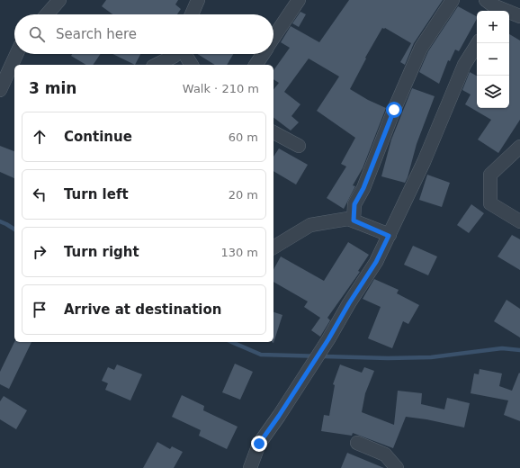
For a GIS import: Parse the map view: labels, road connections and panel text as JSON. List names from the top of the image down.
{
  "page": {
    "map_buttons": ["+", "−"],
    "search": "Search here",
    "heading": ["3 min", "Walk · 210 m"],
    "list": [
      ["Continue", "60 m"],
      ["Turn left", "20 m"],
      ["Turn right", "130 m"],
      "Arrive at destination"
    ]
  }
}
